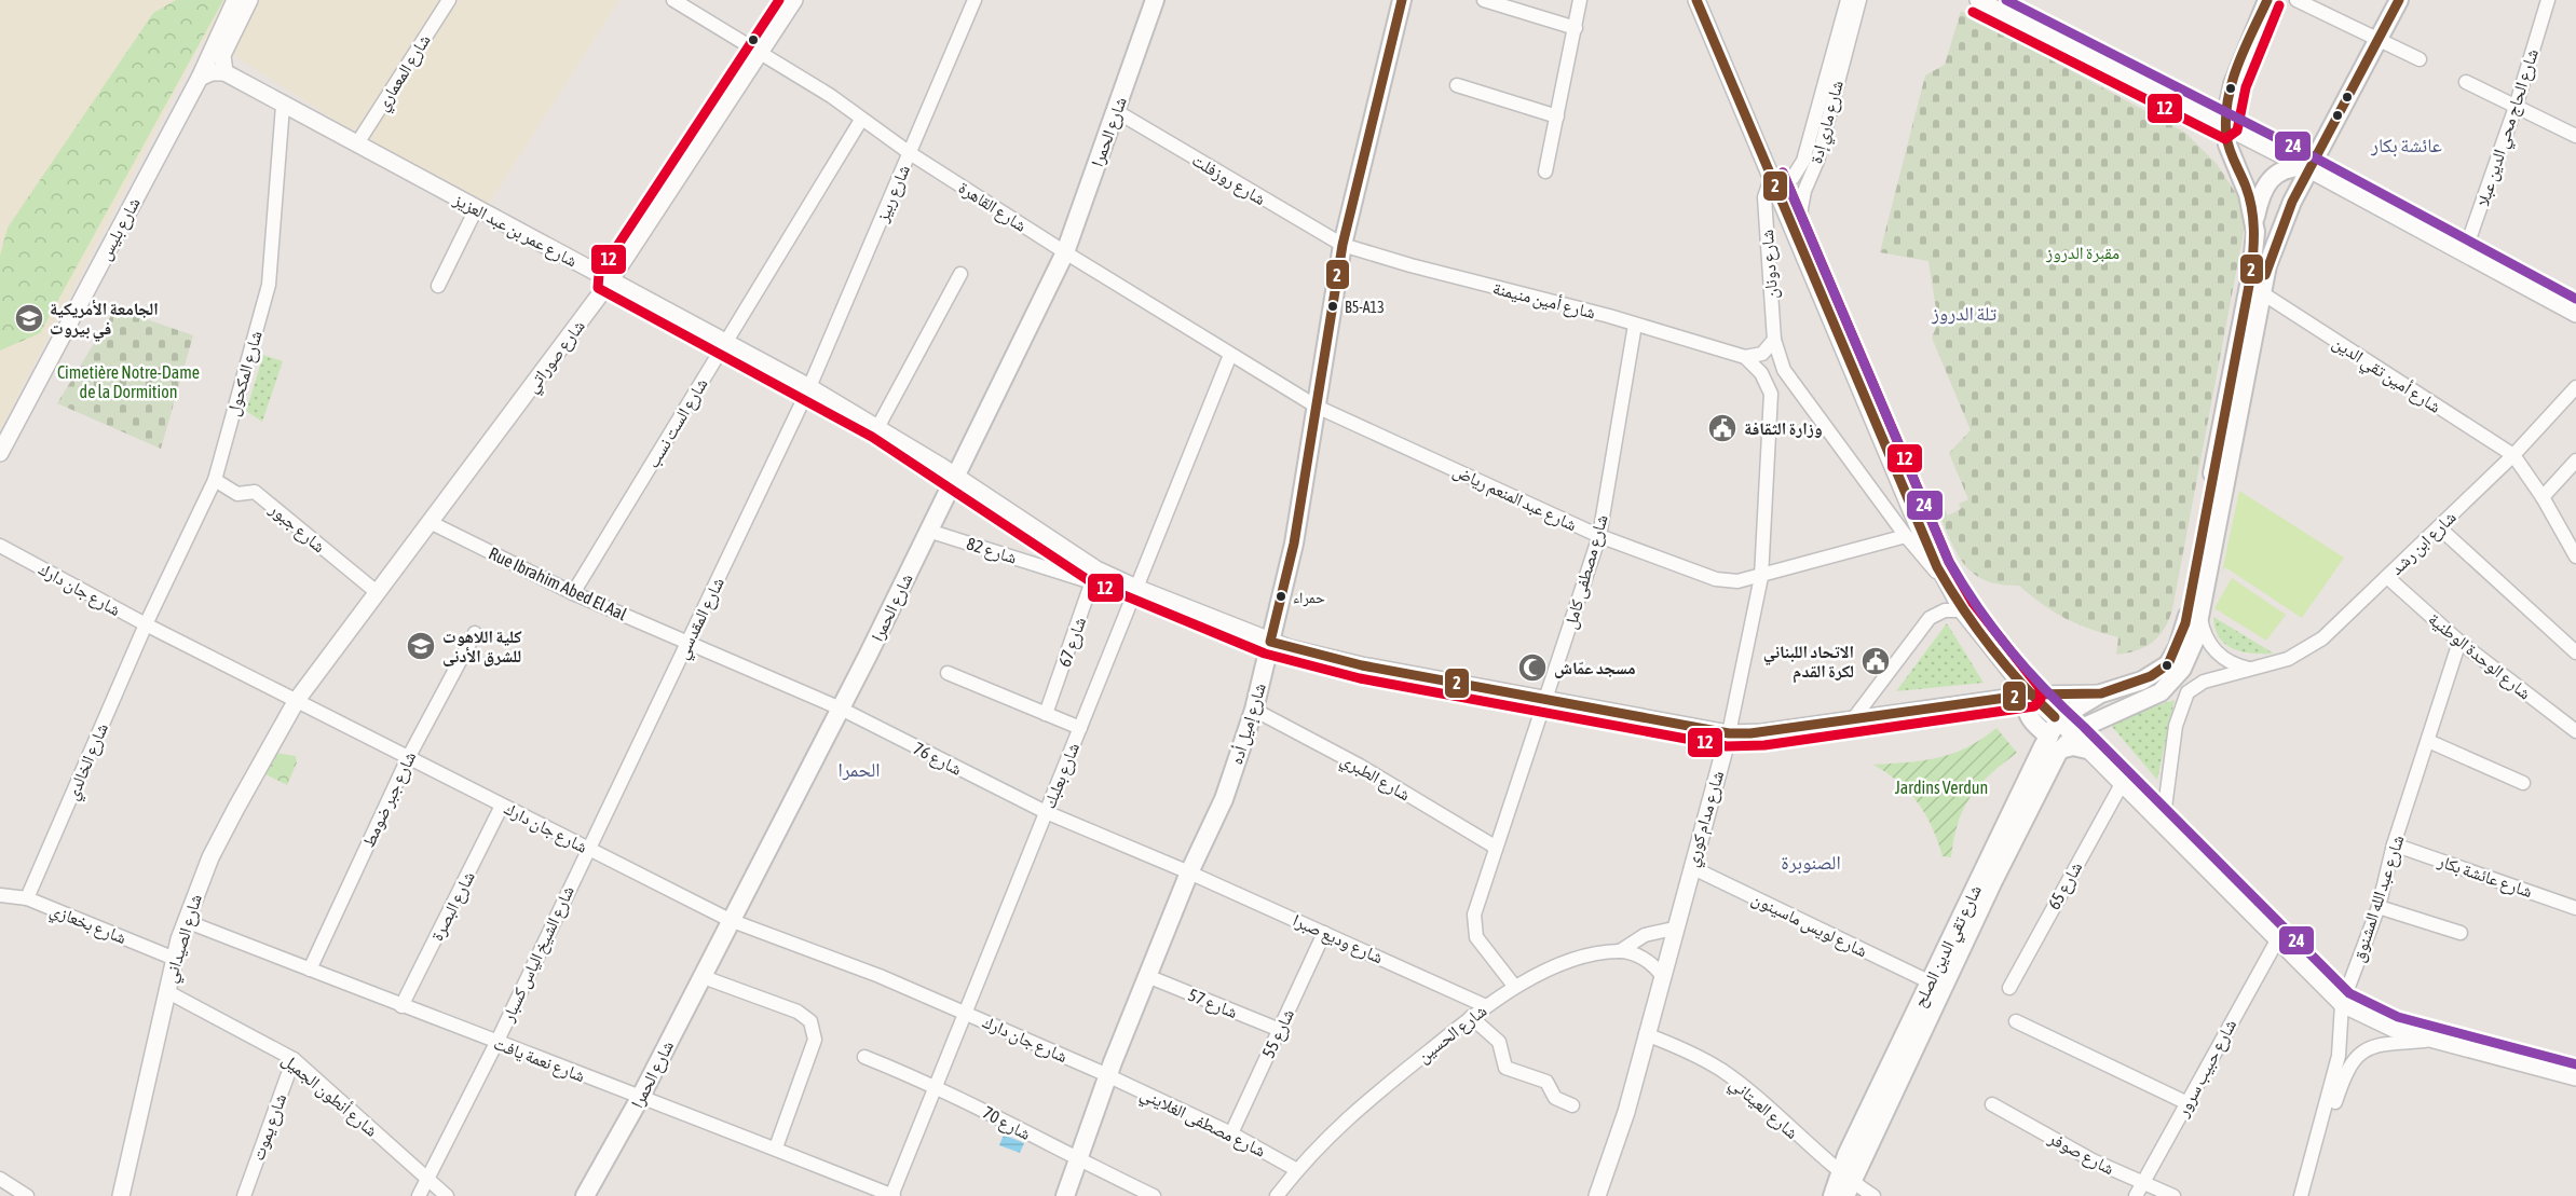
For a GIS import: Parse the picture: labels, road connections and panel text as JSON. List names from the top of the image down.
{
  "streets": {
    "main road": ["شارع الحمرا", "شارع إميل أده", "شارع تقي الدين الصلح"],
    "street": [
      "شارع المعماري",
      "شارع ماري إدة",
      "شارع الحاج محي الدين عبلا",
      "شارع روزفلت",
      "شارع ربيز",
      "شارع القاهرة",
      "شارع بليس",
      "شارع عمر بن عبد العزيز",
      "شارع دونان",
      "شارع أمين منيمنة",
      "شارع صوراتي",
      "شارع المكحول",
      "شارع أمين تقي الدين",
      "شارع الست نسب",
      "شارع عبد المنعم رياض",
      "شارع جبور",
      "شارع ابن رشد",
      "شارع 82",
      "شارع مصطفى كامل",
      "Rue Ibrahim Abed El Aal",
      "شارع جان دارك",
      "شارع المقدسي",
      "شارع 67",
      "شارع الوحدة الوطنية",
      "شارع 76",
      "شارع الخالدي",
      "شارع بعلبك",
      "شارع الطبري",
      "شارع جبر ضومط",
      "شارع مدام كوري",
      "شارع عائشة بكار",
      "شارع 65",
      "شارع عبد الله المشنوق",
      "شارع البصرة",
      "شارع بخعازي",
      "شارع لويس ماسينون",
      "شارع الصيداني",
      "شارع وديع صبرا",
      "شارع الشيخ الياس كسبار",
      "شارع 57",
      "شارع 55",
      "شارع الحسين",
      "شارع نعمة يافت",
      "شارع حبيب سرور",
      "شارع أنطون الجميل",
      "شارع العيتاني",
      "شارع مصطفى الغلايني",
      "شارع 70",
      "شارع يموت",
      "شارع صوفر"
    ]
  },
  "crossings": [
    ["شارع المعماري", "شارع عمر بن عبد العزيز"],
    ["شارع ماري إدة", "شارع دونان"],
    ["شارع الحمرا", "شارع روزفلت"],
    ["شارع الحمرا", "شارع القاهرة"],
    ["شارع الحمرا", "شارع عمر بن عبد العزيز"],
    ["شارع الحمرا", "شارع 82"],
    ["شارع الحمرا", "شارع جان دارك"],
    ["شارع الحمرا", "شارع 76"],
    ["شارع الحمرا", "شارع نعمة يافت"],
    ["شارع روزفلت", "شارع أمين منيمنة"],
    ["شارع روزفلت", "شارع إميل أده"],
    ["شارع ربيز", "شارع القاهرة"],
    ["شارع ربيز", "شارع عمر بن عبد العزيز"],
    ["شارع ربيز", "شارع المقدسي"],
    ["شارع القاهرة", "شارع صوراتي"],
    ["شارع القاهرة", "شارع الست نسب"],
    ["شارع القاهرة", "شارع عبد المنعم رياض"],
    ["شارع القاهرة", "شارع إميل أده"],
    ["شارع القاهرة", "شارع بعلبك"],
    ["شارع عمر بن عبد العزيز", "شارع دونان"],
    ["شارع عمر بن عبد العزيز", "شارع صوراتي"],
    ["شارع عمر بن عبد العزيز", "شارع المكحول"],
    ["شارع عمر بن عبد العزيز", "شارع الست نسب"],
    ["شارع عمر بن عبد العزيز", "شارع 82"],
    ["شارع عمر بن عبد العزيز", "شارع مصطفى كامل"],
    ["شارع عمر بن عبد العزيز", "شارع المقدسي"],
    ["شارع عمر بن عبد العزيز", "شارع 67"],
    ["شارع عمر بن عبد العزيز", "شارع إميل أده"],
    ["شارع عمر بن عبد العزيز", "شارع بعلبك"],
    ["شارع عمر بن عبد العزيز", "شارع مدام كوري"],
    ["شارع دونان", "شارع عبد المنعم رياض"],
    ["شارع دونان", "شارع ابن رشد"],
    ["شارع دونان", "شارع 65"],
    ["شارع دونان", "شارع عبد الله المشنوق"],
    ["شارع دونان", "شارع تقي الدين الصلح"],
    ["شارع دونان", "شارع حبيب سرور"],
    ["شارع أمين منيمنة", "شارع مصطفى كامل"],
    ["شارع أمين منيمنة", "شارع إميل أده"],
    ["شارع أمين منيمنة", "شارع مدام كوري"],
    ["شارع صوراتي", "شارع جبور"],
    ["شارع صوراتي", "Rue Ibrahim Abed El Aal"],
    ["شارع صوراتي", "شارع جان دارك"],
    ["شارع صوراتي", "شارع الصيداني"],
    ["شارع المكحول", "شارع جبور"],
    ["شارع المكحول", "شارع جان دارك"],
    ["شارع المكحول", "شارع الخالدي"],
    ["شارع أمين تقي الدين", "شارع ابن رشد"],
    ["شارع الست نسب", "Rue Ibrahim Abed El Aal"],
    ["شارع عبد المنعم رياض", "شارع مصطفى كامل"],
    ["شارع عبد المنعم رياض", "شارع إميل أده"],
    ["شارع عبد المنعم رياض", "شارع مدام كوري"],
    ["شارع ابن رشد", "شارع الوحدة الوطنية"],
    ["شارع 82", "شارع 67"],
    ["شارع مصطفى كامل", "شارع الطبري"],
    ["شارع مصطفى كامل", "شارع الحسين"],
    ["Rue Ibrahim Abed El Aal", "شارع المقدسي"],
    ["Rue Ibrahim Abed El Aal", "شارع 76"],
    ["شارع جان دارك", "شارع المقدسي"],
    ["شارع جان دارك", "شارع إميل أده"],
    ["شارع جان دارك", "شارع الخالدي"],
    ["شارع جان دارك", "شارع بعلبك"],
    ["شارع جان دارك", "شارع جبر ضومط"],
    ["شارع جان دارك", "شارع البصرة"],
    ["شارع جان دارك", "شارع الصيداني"],
    ["شارع جان دارك", "شارع الشيخ الياس كسبار"],
    ["شارع جان دارك", "شارع مصطفى الغلايني"],
    ["شارع المقدسي", "شارع 76"],
    ["شارع المقدسي", "شارع الشيخ الياس كسبار"],
    ["شارع الوحدة الوطنية", "شارع عبد الله المشنوق"],
    ["شارع إميل أده", "شارع 76"],
    ["شارع إميل أده", "شارع الطبري"],
    ["شارع إميل أده", "شارع وديع صبرا"],
    ["شارع إميل أده", "شارع 57"],
    ["شارع إميل أده", "شارع مصطفى الغلايني"],
    ["شارع إميل أده", "شارع 70"],
    ["شارع 76", "شارع بعلبك"],
    ["شارع 76", "شارع وديع صبرا"],
    ["شارع الخالدي", "شارع بخعازي"],
    ["شارع بعلبك", "شارع نعمة يافت"],
    ["شارع بعلبك", "شارع 70"],
    ["شارع جبر ضومط", "شارع نعمة يافت"],
    ["شارع مدام كوري", "شارع لويس ماسينون"],
    ["شارع مدام كوري", "شارع العيتاني"],
    ["شارع عائشة بكار", "شارع عبد الله المشنوق"],
    ["شارع البصرة", "شارع نعمة يافت"],
    ["شارع بخعازي", "شارع الصيداني"],
    ["شارع لويس ماسينون", "شارع تقي الدين الصلح"],
    ["شارع الصيداني", "شارع نعمة يافت"],
    ["شارع الصيداني", "شارع أنطون الجميل"],
    ["شارع وديع صبرا", "شارع 55"],
    ["شارع وديع صبرا", "شارع الحسين"],
    ["شارع تقي الدين الصلح", "شارع العيتاني"],
    ["شارع الشيخ الياس كسبار", "شارع نعمة يافت"],
    ["شارع الشيخ الياس كسبار", "شارع أنطون الجميل"],
    ["شارع 57", "شارع 55"],
    ["شارع 55", "شارع مصطفى الغلايني"],
    ["شارع الحسين", "شارع مصطفى الغلايني"],
    ["شارع حبيب سرور", "شارع صوفر"],
    ["شارع أنطون الجميل", "شارع يموت"]
  ],
  "districts": [
    "عائشة بكار",
    "تلة الدروز",
    "الحمرا",
    "الصنوبرة"
  ],
  "parks": ["مقبرة الدروز", "Cimetière Notre-Dame de la Dormition", "Jardins Verdun"],
  "places": {
    "other": ["B5-A13", "حمراء"],
    "school or university": ["الجامعة الأمريكية في بيروت", "كلية اللاهوت للشرق الأدنى"],
    "public building": ["وزارة الثقافة", "الاتحاد اللبناني لكرة القدم"],
    "mosque": ["مسجد عمّاش"]
  },
  "lines": ["transit line 2", "transit line 12", "transit line 24"]
}
